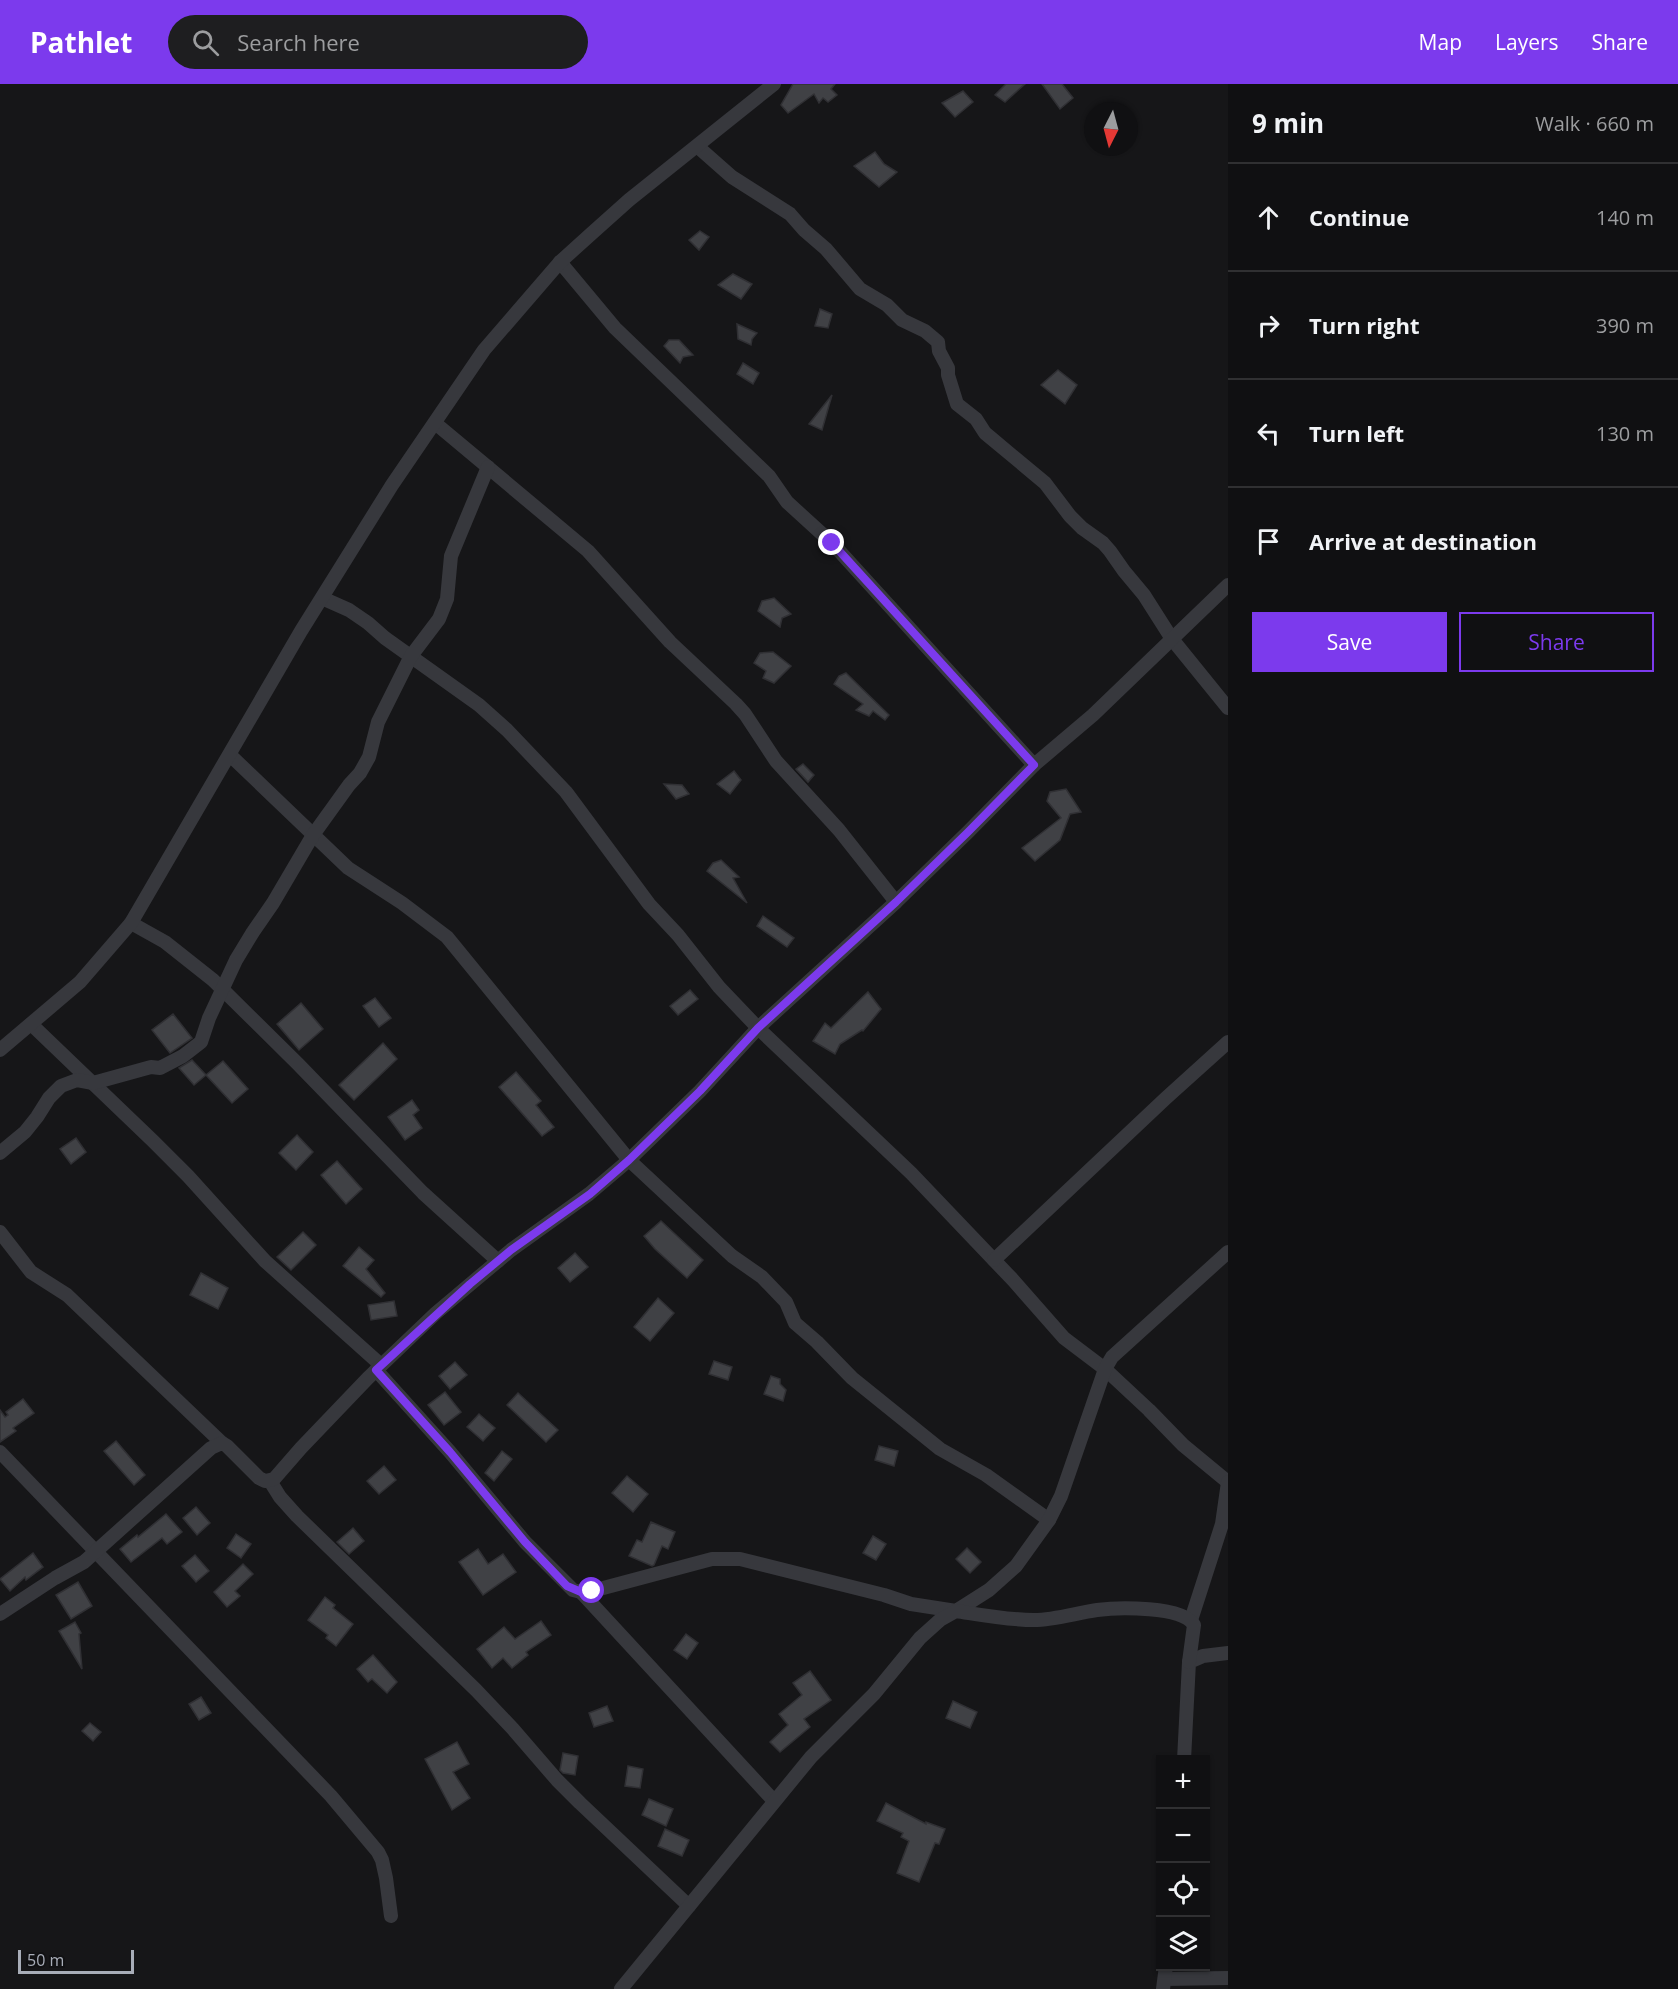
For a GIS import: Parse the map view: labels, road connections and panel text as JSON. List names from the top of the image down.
{
  "scale_bar": "50 m",
  "north": "bottom",
  "page": {
    "header": "Pathlet",
    "search": "Search here",
    "nav": ["Map", "Layers", "Share"],
    "heading": ["9 min", "Walk · 660 m"],
    "list": [
      ["Continue", "140 m"],
      ["Turn right", "390 m"],
      ["Turn left", "130 m"],
      "Arrive at destination"
    ],
    "buttons": ["Save", "Share"],
    "map_buttons": ["+", "−"],
    "scale": "50 m"
  }
}
